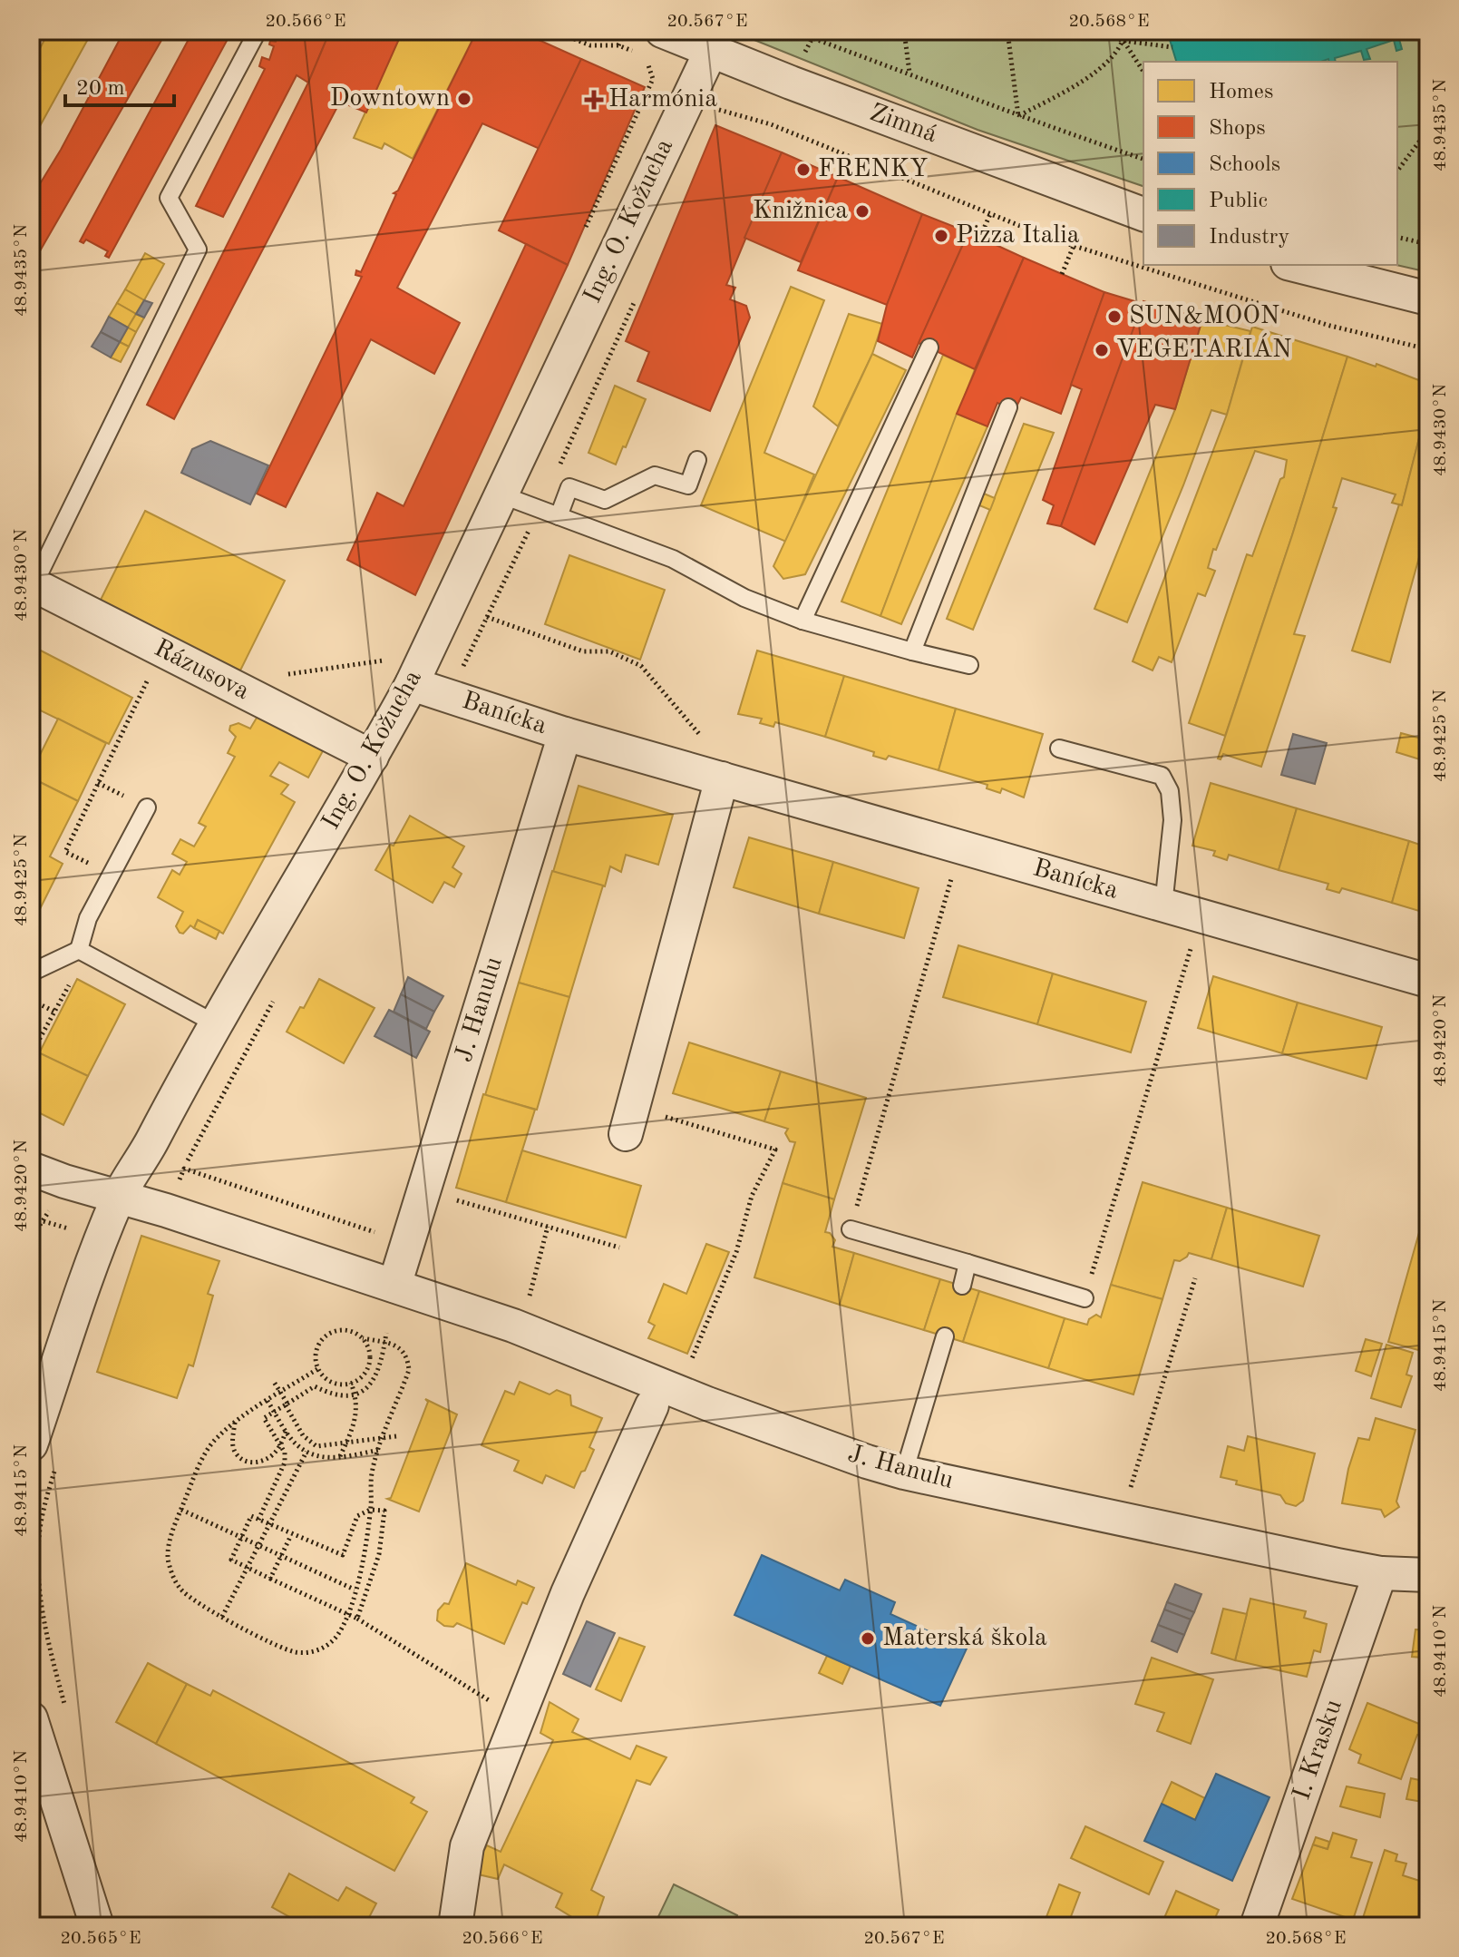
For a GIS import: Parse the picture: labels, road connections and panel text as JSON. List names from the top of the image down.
{
  "streets": {
    "street": [
      "Zimná",
      "Ing. O. Kožucha",
      "Rázusova",
      "Banícka",
      "J. Hanulu",
      "I. Krasku"
    ]
  },
  "crossings": [
    ["Zimná", "Ing. O. Kožucha"],
    ["Ing. O. Kožucha", "Rázusova"],
    ["Ing. O. Kožucha", "Banícka"],
    ["Ing. O. Kožucha", "J. Hanulu"],
    ["Banícka", "J. Hanulu"],
    ["J. Hanulu", "I. Krasku"]
  ],
  "places": {
    "other": [
      "Downtown",
      "FRENKY",
      "Knižnica",
      "Pizza Italia",
      "SUN&MOON",
      "VEGETARIÁN",
      "Materská škola"
    ],
    "health": ["Harmónia"]
  },
  "legend": [
    "Homes",
    "Shops",
    "Schools",
    "Public",
    "Industry"
  ],
  "scale_bar": "20 m",
  "coordinates": [
    "20.566°E",
    "20.567°E",
    "20.568°E",
    "48.9435°N",
    "48.9430°N",
    "48.9425°N",
    "48.9420°N",
    "48.9415°N",
    "48.9410°N",
    "20.565°E"
  ]
}
